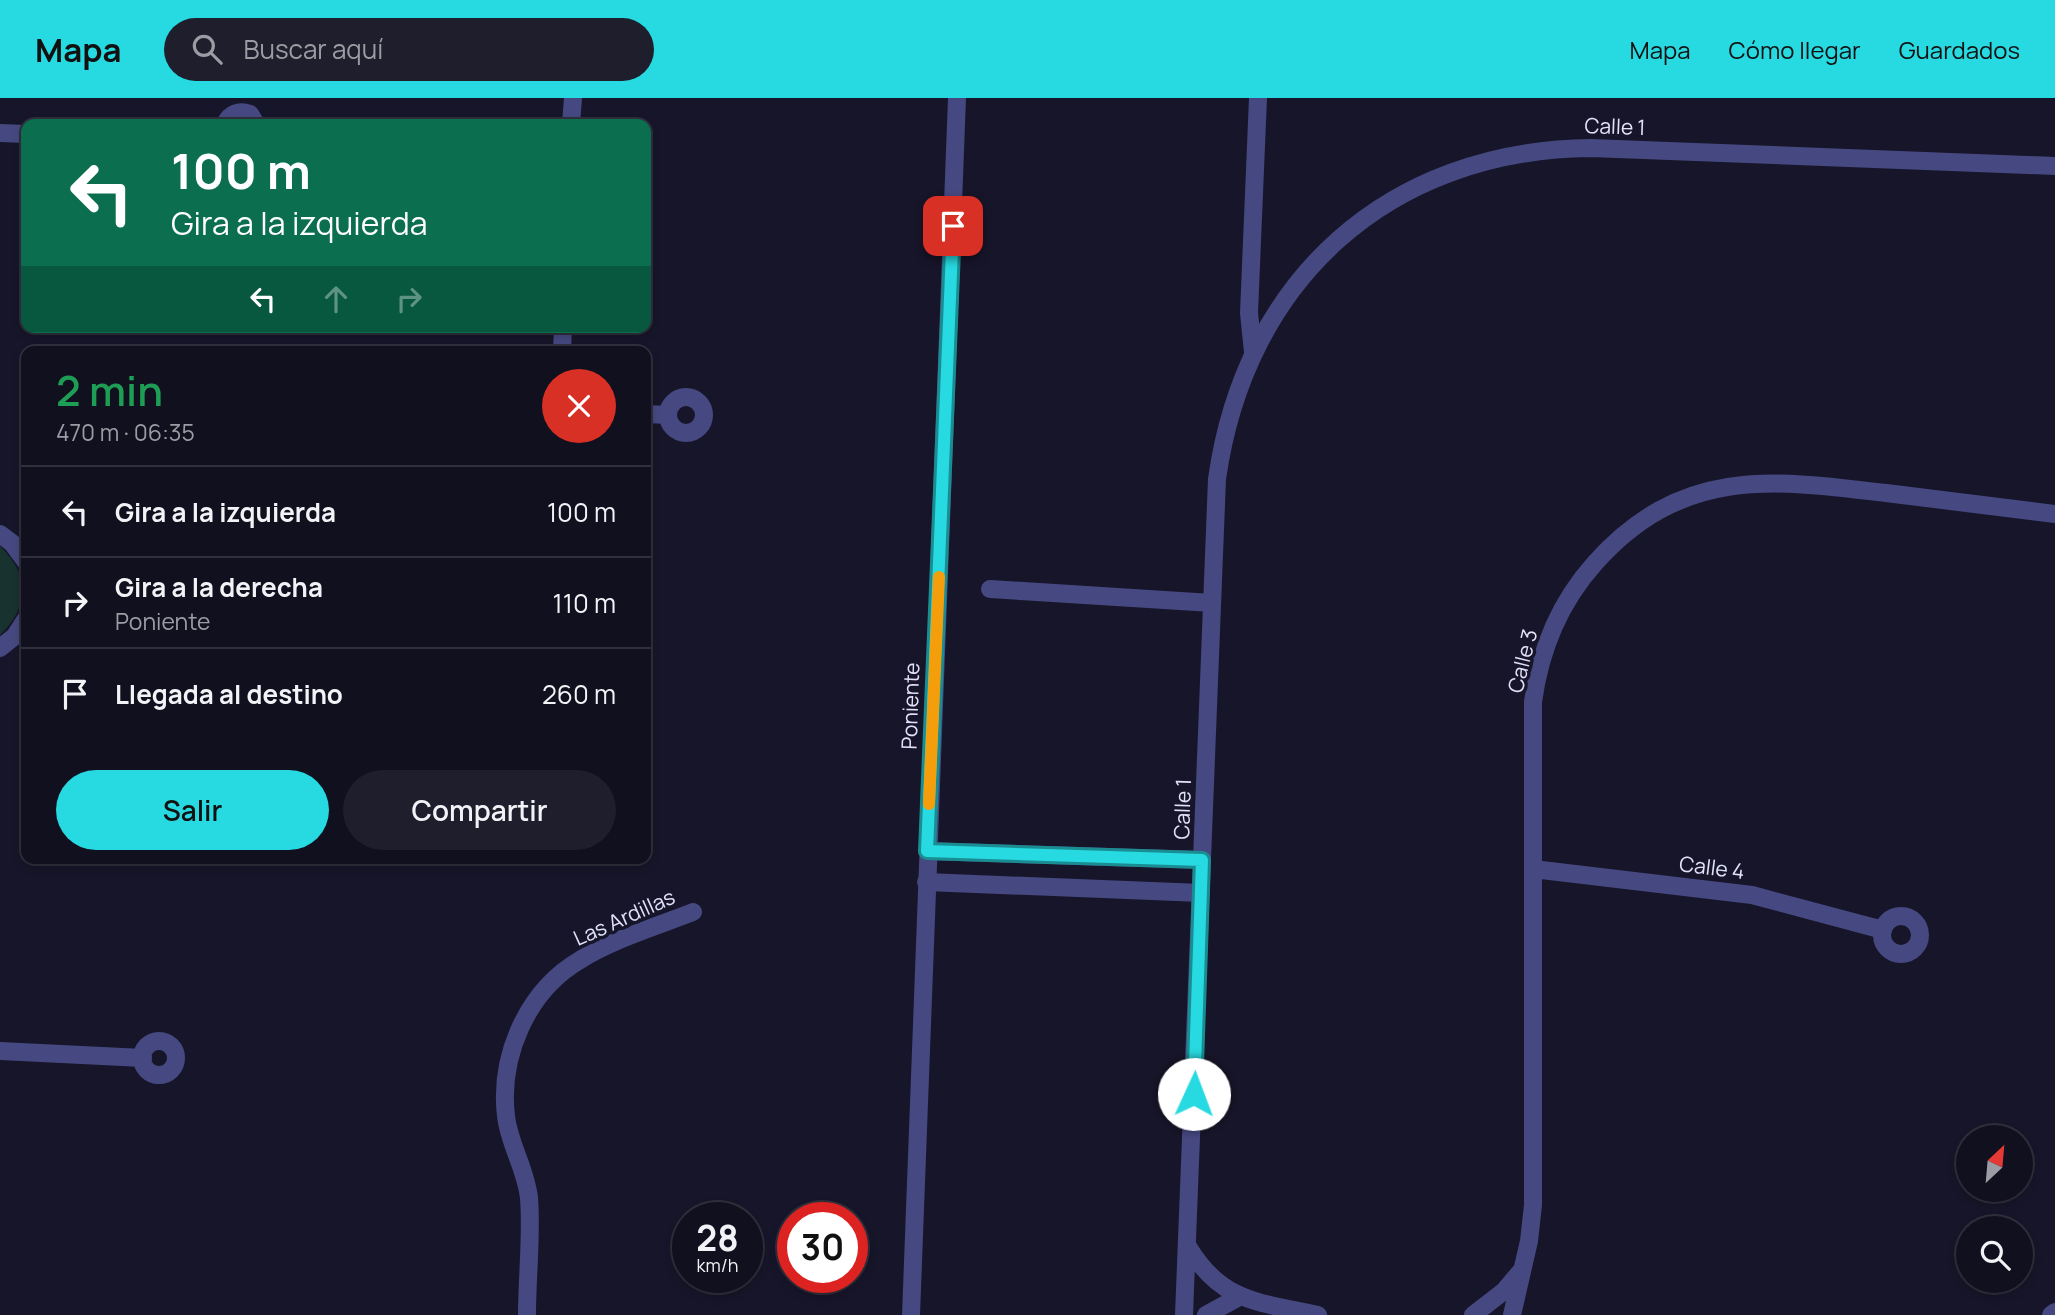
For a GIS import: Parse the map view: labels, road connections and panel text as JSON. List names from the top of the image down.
{
  "streets": {
    "street": [
      "Calle 1",
      "Calle 3",
      "Poniente",
      "Calle 4",
      "Las Ardillas"
    ]
  },
  "crossings": [
    ["Calle 3", "Calle 4"]
  ],
  "north": "top right",
  "page": {
    "header": "Mapa",
    "search": "Buscar aquí",
    "nav": ["Mapa", "Cómo llegar", "Guardados"],
    "turn": ["100 m", "Gira a la izquierda"],
    "heading": ["2 min", "470 m · 06:35"],
    "list": [
      {
        "name": "Gira a la izquierda",
        "value": "100 m"
      },
      {
        "name": "Gira a la derecha",
        "note": "Poniente",
        "value": "110 m"
      },
      {
        "name": "Llegada al destino",
        "value": "260 m"
      }
    ],
    "buttons": ["Salir", "Compartir"],
    "speed": "28 km/h",
    "limit": "30"
  }
}
